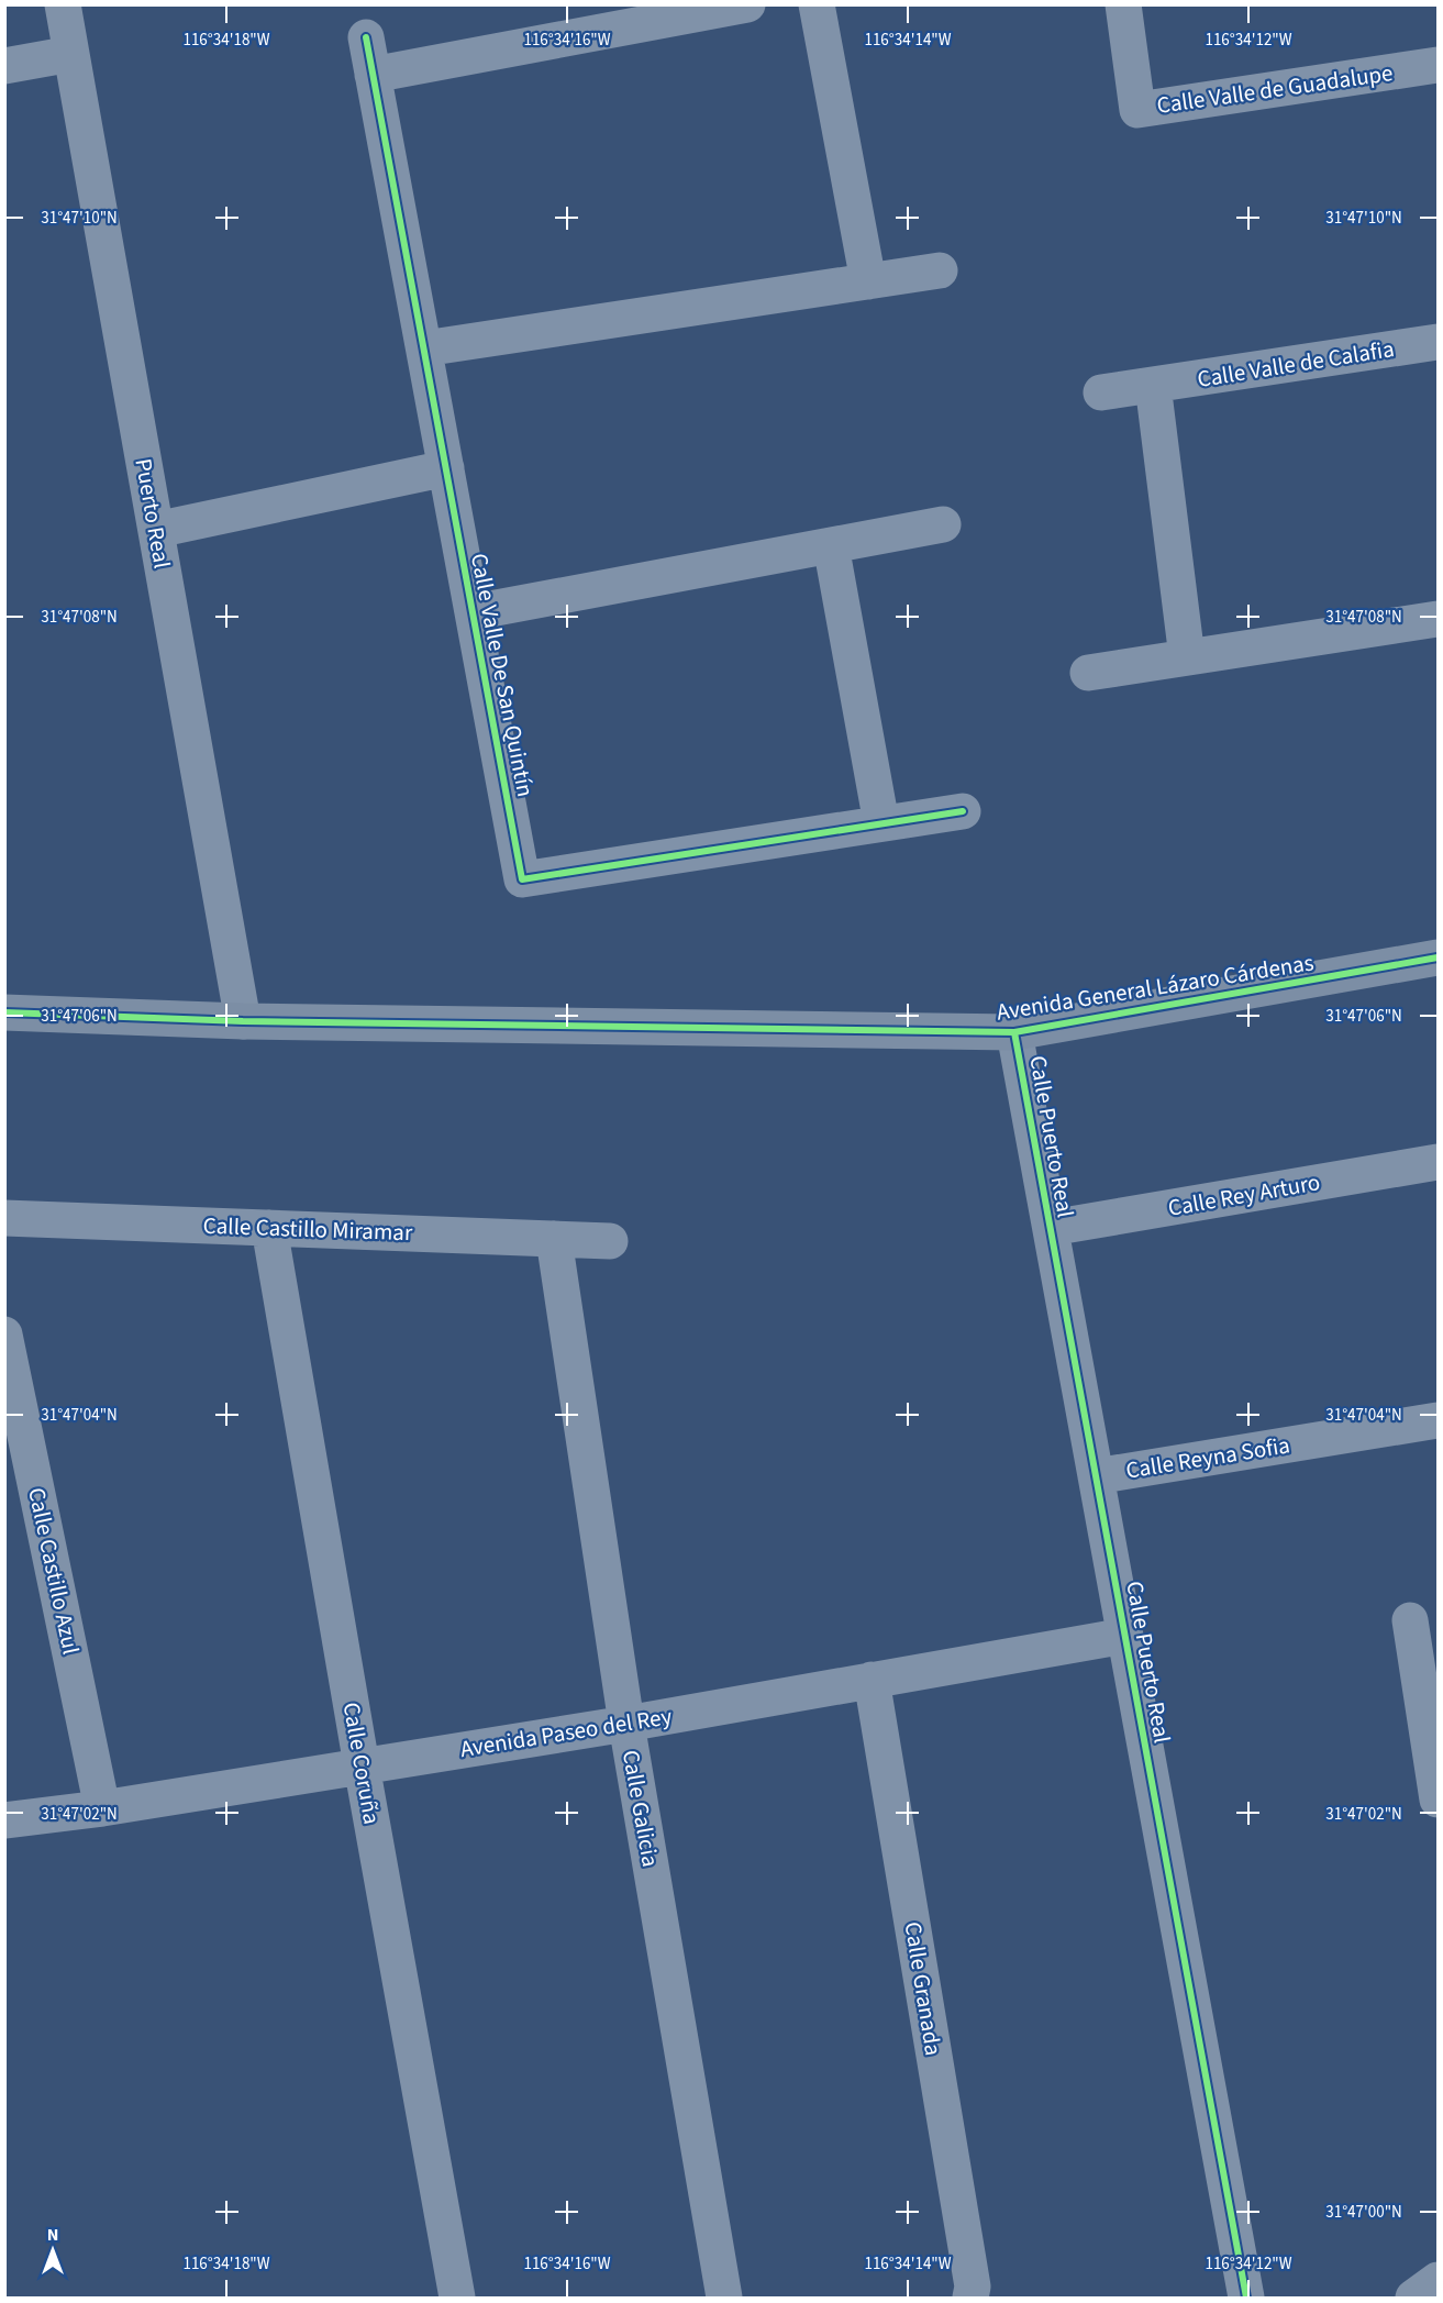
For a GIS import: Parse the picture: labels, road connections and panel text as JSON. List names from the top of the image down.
{
  "streets": {
    "street": [
      "Calle Valle de Guadalupe",
      "Calle Valle de Calafia",
      "Puerto Real",
      "Calle Valle De San Quintín",
      "Avenida General Lázaro Cárdenas",
      "Calle Puerto Real",
      "Calle Rey Arturo",
      "Calle Castillo Miramar",
      "Calle Reyna Sofia",
      "Calle Castillo Azul",
      "Avenida Paseo del Rey",
      "Calle Coruña",
      "Calle Galicia",
      "Calle Granada"
    ]
  },
  "crossings": [
    ["Puerto Real", "Avenida General Lázaro Cárdenas"],
    ["Avenida General Lázaro Cárdenas", "Calle Puerto Real"],
    ["Calle Puerto Real", "Calle Rey Arturo"],
    ["Calle Puerto Real", "Calle Reyna Sofia"],
    ["Calle Puerto Real", "Avenida Paseo del Rey"],
    ["Calle Castillo Miramar", "Calle Coruña"],
    ["Calle Castillo Miramar", "Calle Galicia"],
    ["Calle Castillo Azul", "Avenida Paseo del Rey"],
    ["Avenida Paseo del Rey", "Calle Coruña"],
    ["Avenida Paseo del Rey", "Calle Galicia"],
    ["Avenida Paseo del Rey", "Calle Granada"]
  ],
  "north": "top",
  "coordinates": [
    "116°34'18\"W",
    "116°34'16\"W",
    "116°34'14\"W",
    "116°34'12\"W",
    "31°47'10\"N",
    "31°47'08\"N",
    "31°47'06\"N",
    "31°47'04\"N",
    "31°47'02\"N",
    "31°47'00\"N"
  ]
}
